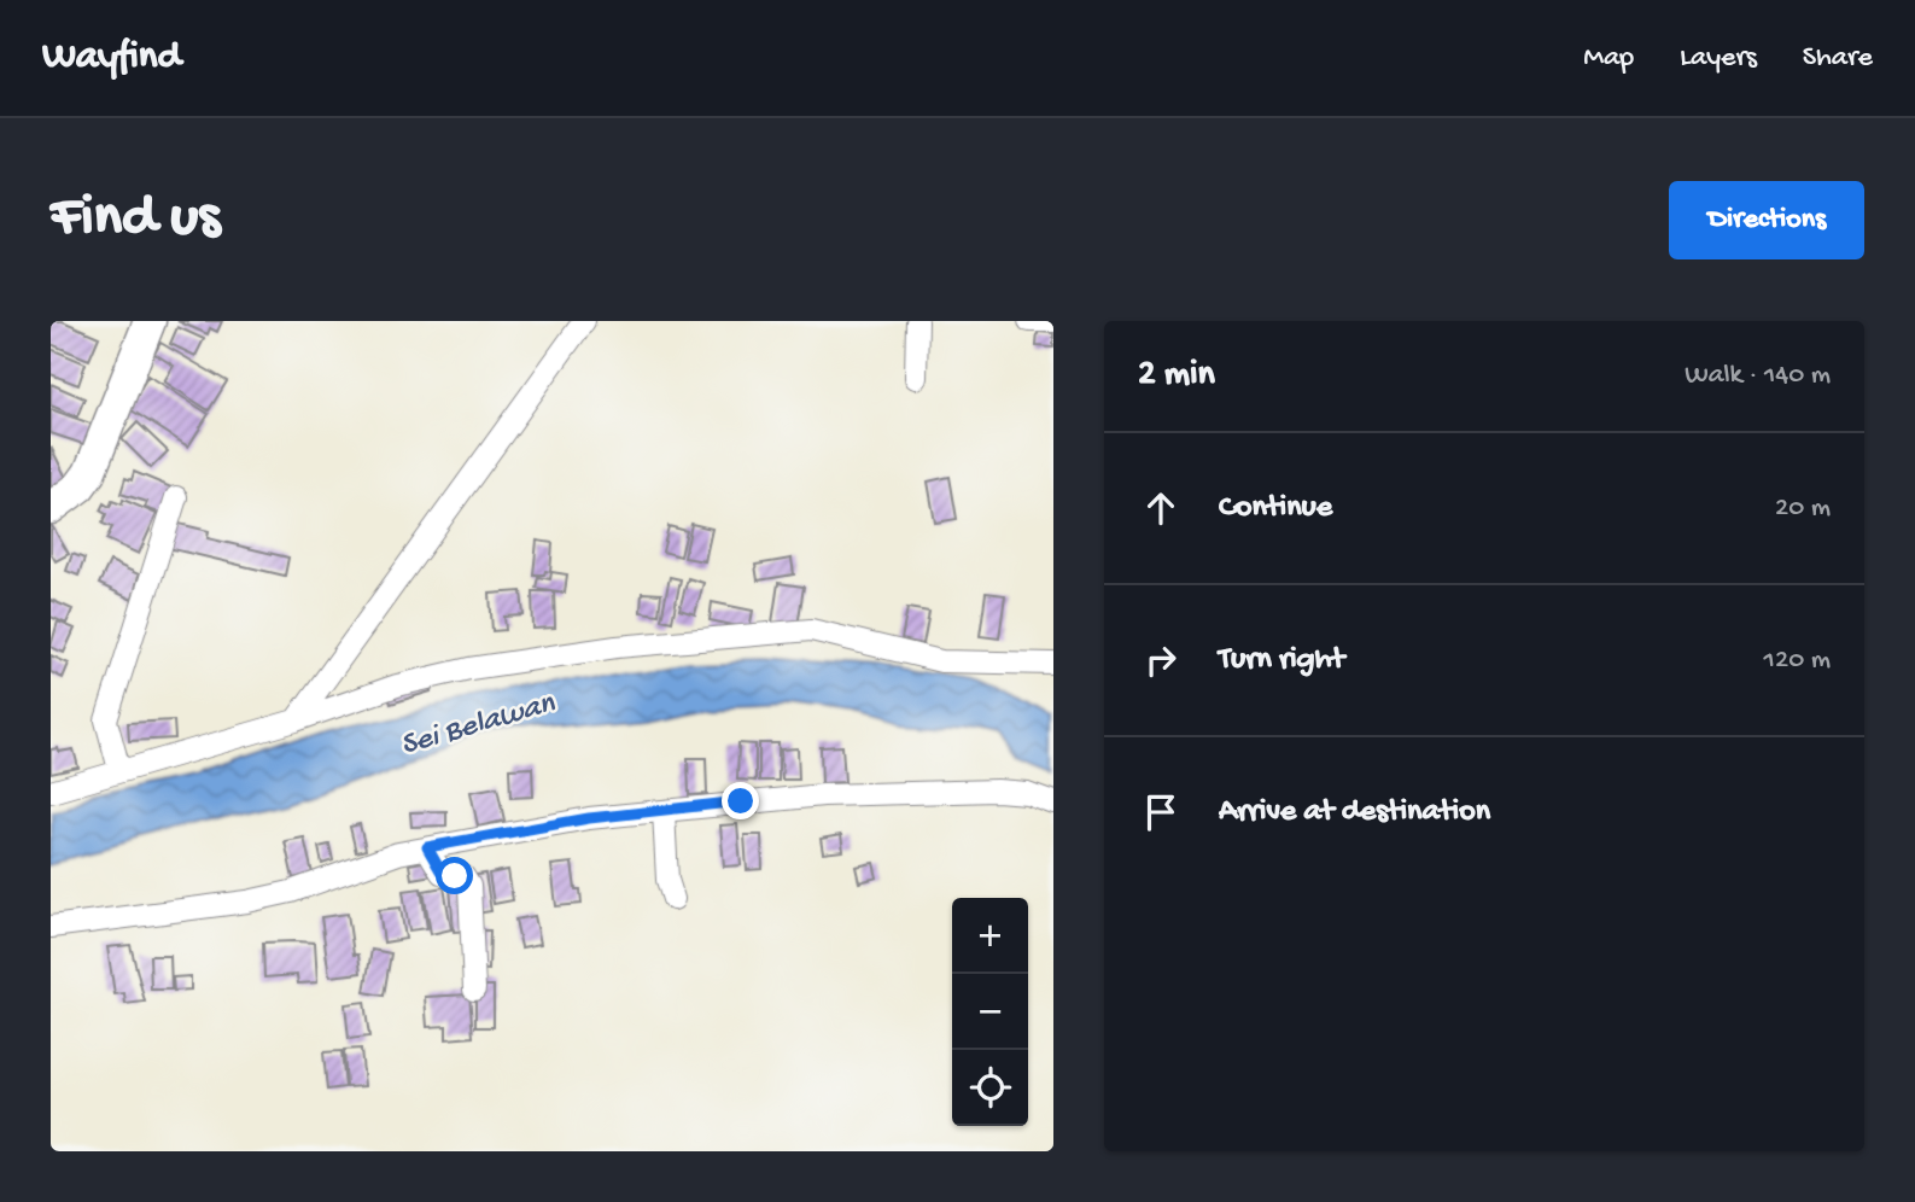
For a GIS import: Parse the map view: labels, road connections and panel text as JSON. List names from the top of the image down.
{
  "water": ["Sei Belawan"],
  "page": {
    "header": "Wayfind",
    "nav": ["Map", "Layers", "Share"],
    "buttons": "Directions",
    "title": "Find us",
    "heading": ["2 min", "Walk · 140 m"],
    "list": [
      ["Continue", "20 m"],
      ["Turn right", "120 m"],
      "Arrive at destination"
    ],
    "map_buttons": ["+", "−"]
  }
}
